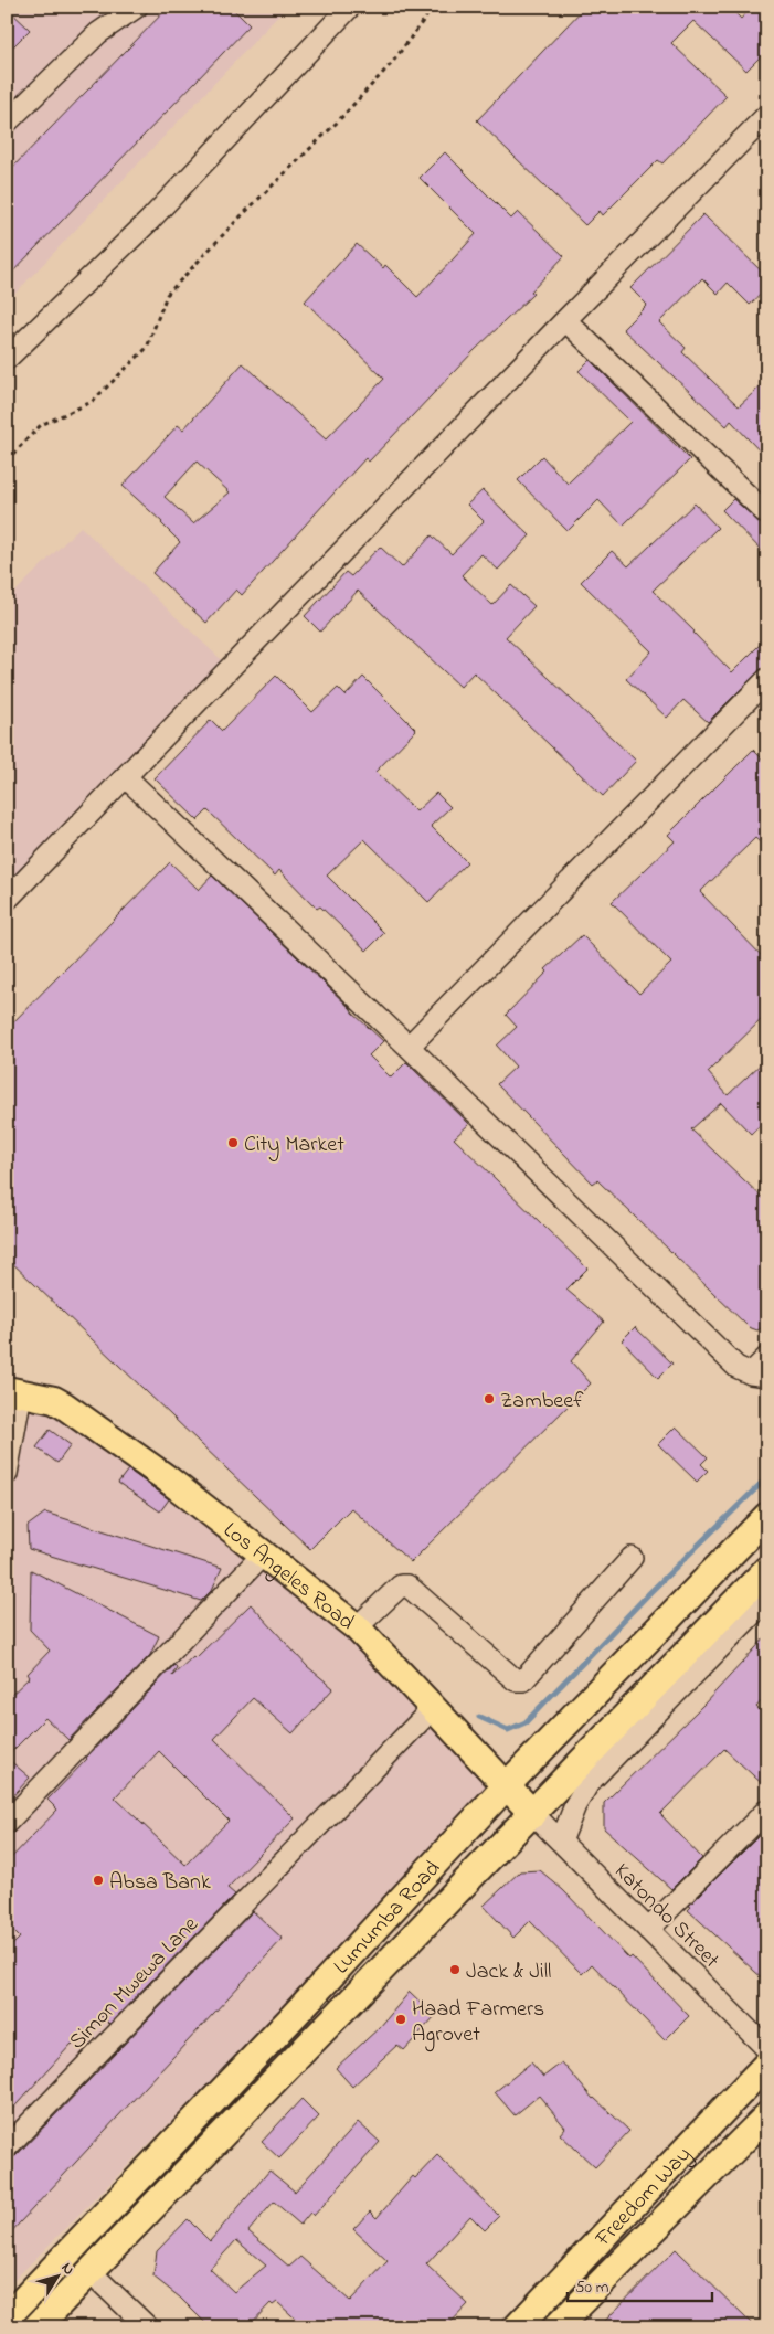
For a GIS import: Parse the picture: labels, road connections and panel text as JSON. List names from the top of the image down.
{
  "streets": {
    "main road": ["Los Angeles Road", "Lumumba Road", "Freedom Way"],
    "street": ["Katondo Street", "Simon Mwewa Lane"]
  },
  "crossings": [
    ["Los Angeles Road", "Katondo Street"],
    ["Los Angeles Road", "Lumumba Road"],
    ["Los Angeles Road", "Simon Mwewa Lane"],
    ["Katondo Street", "Lumumba Road"]
  ],
  "places": [
    "City Market",
    "Zambeef",
    "Absa Bank",
    "Jack & Jill",
    "Haad Farmers Agrovet"
  ],
  "scale_bar": "50 m",
  "north": "top right"
}
